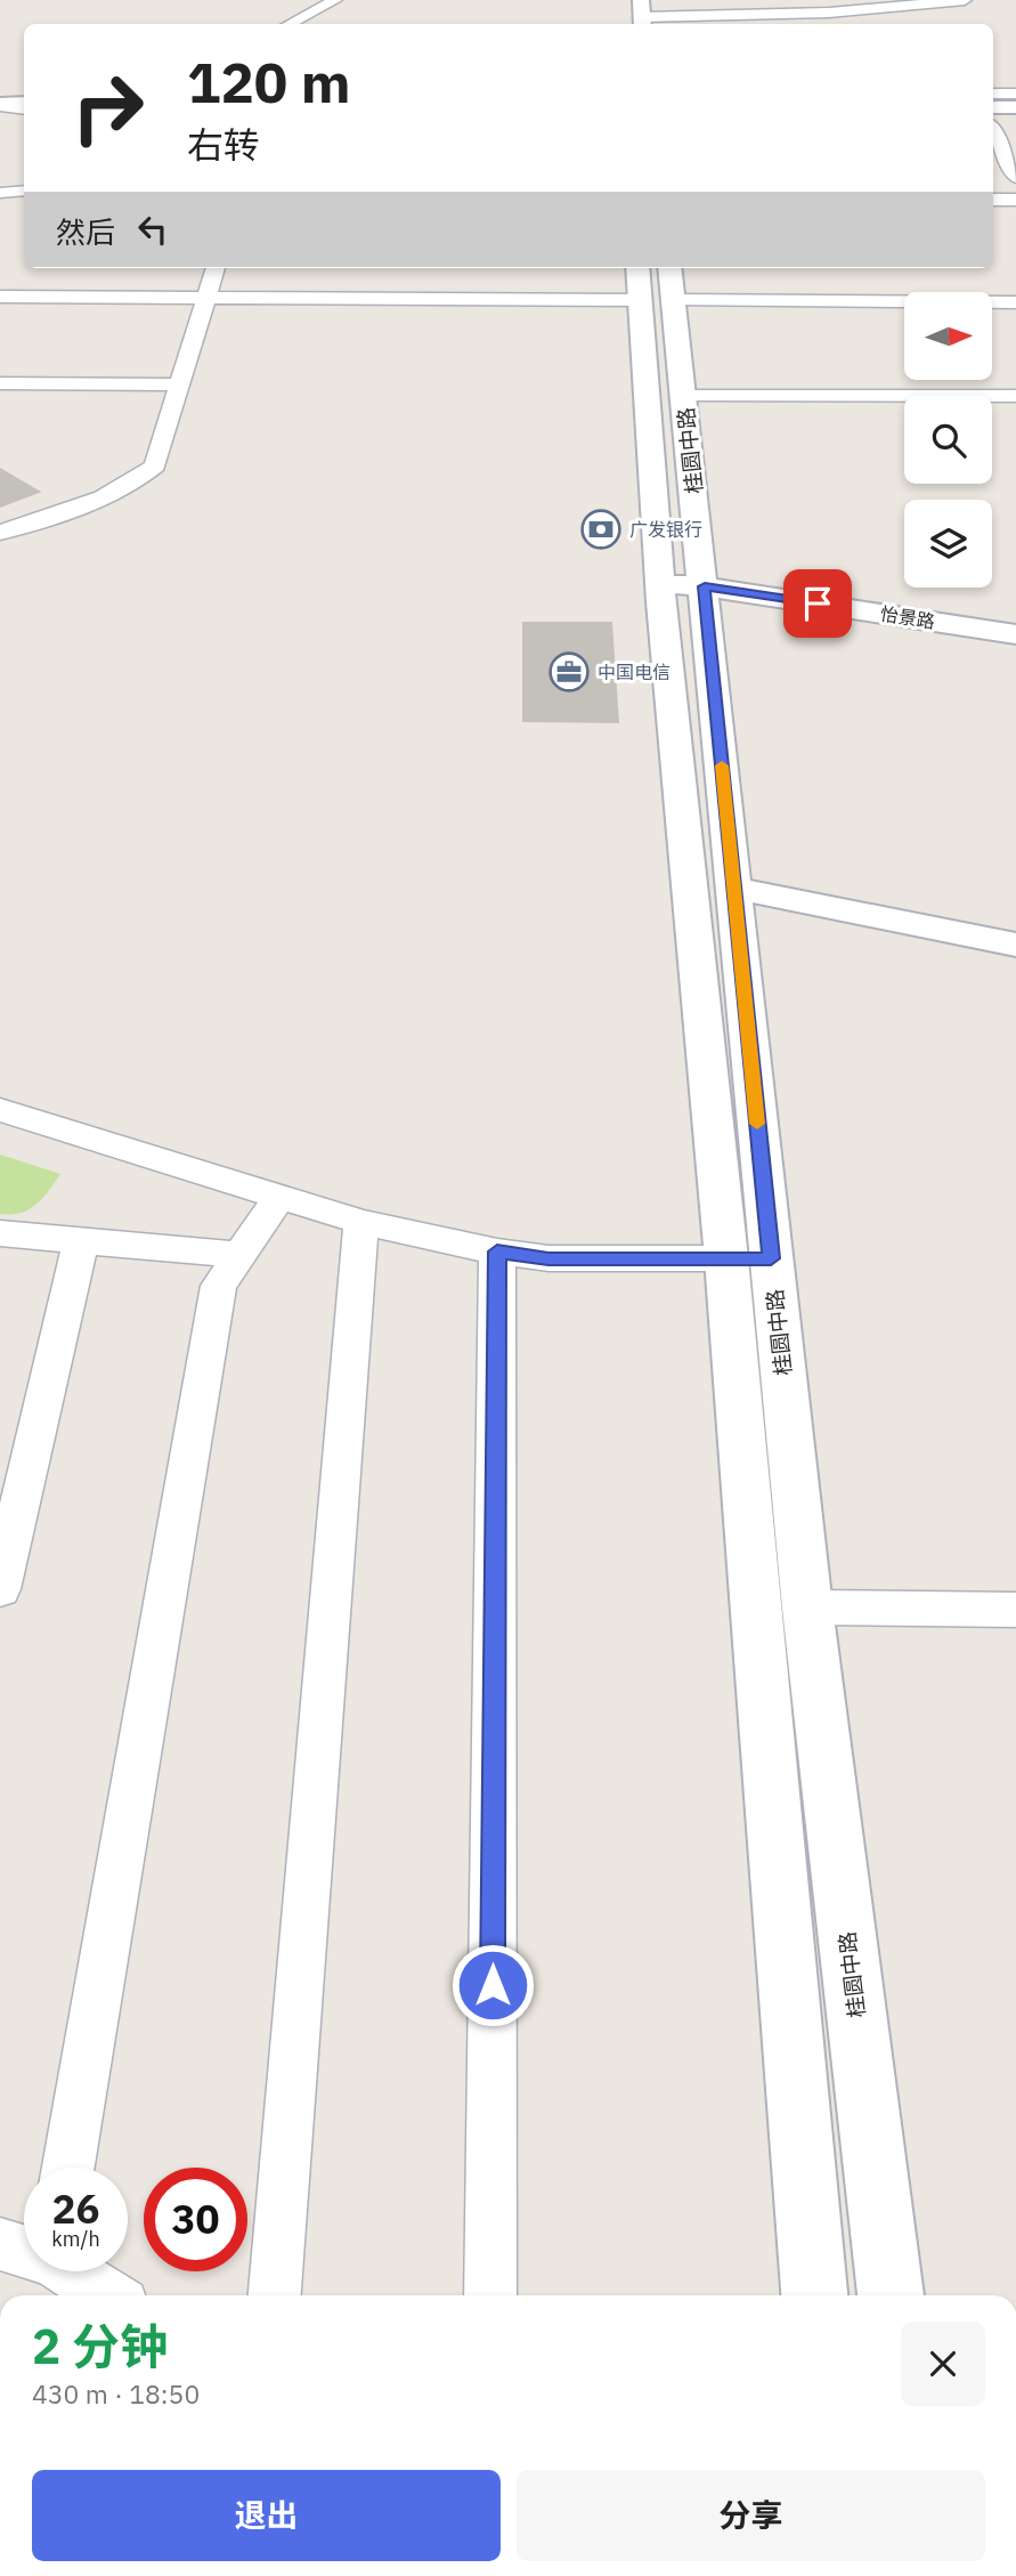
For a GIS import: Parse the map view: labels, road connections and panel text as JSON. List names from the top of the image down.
{
  "streets": {
    "main road": ["桂圆中路", "怡景路"]
  },
  "crossings": [
    ["桂圆中路", "怡景路"]
  ],
  "places": {
    "bank": ["广发银行"],
    "office": ["中国电信"]
  },
  "north": "right",
  "page": {
    "turn": ["120 m", "右转"],
    "then": "然后",
    "speed": "26 km/h",
    "limit": "30",
    "heading": ["2 分钟", "430 m · 18:50"],
    "buttons": ["退出", "分享"]
  }
}
